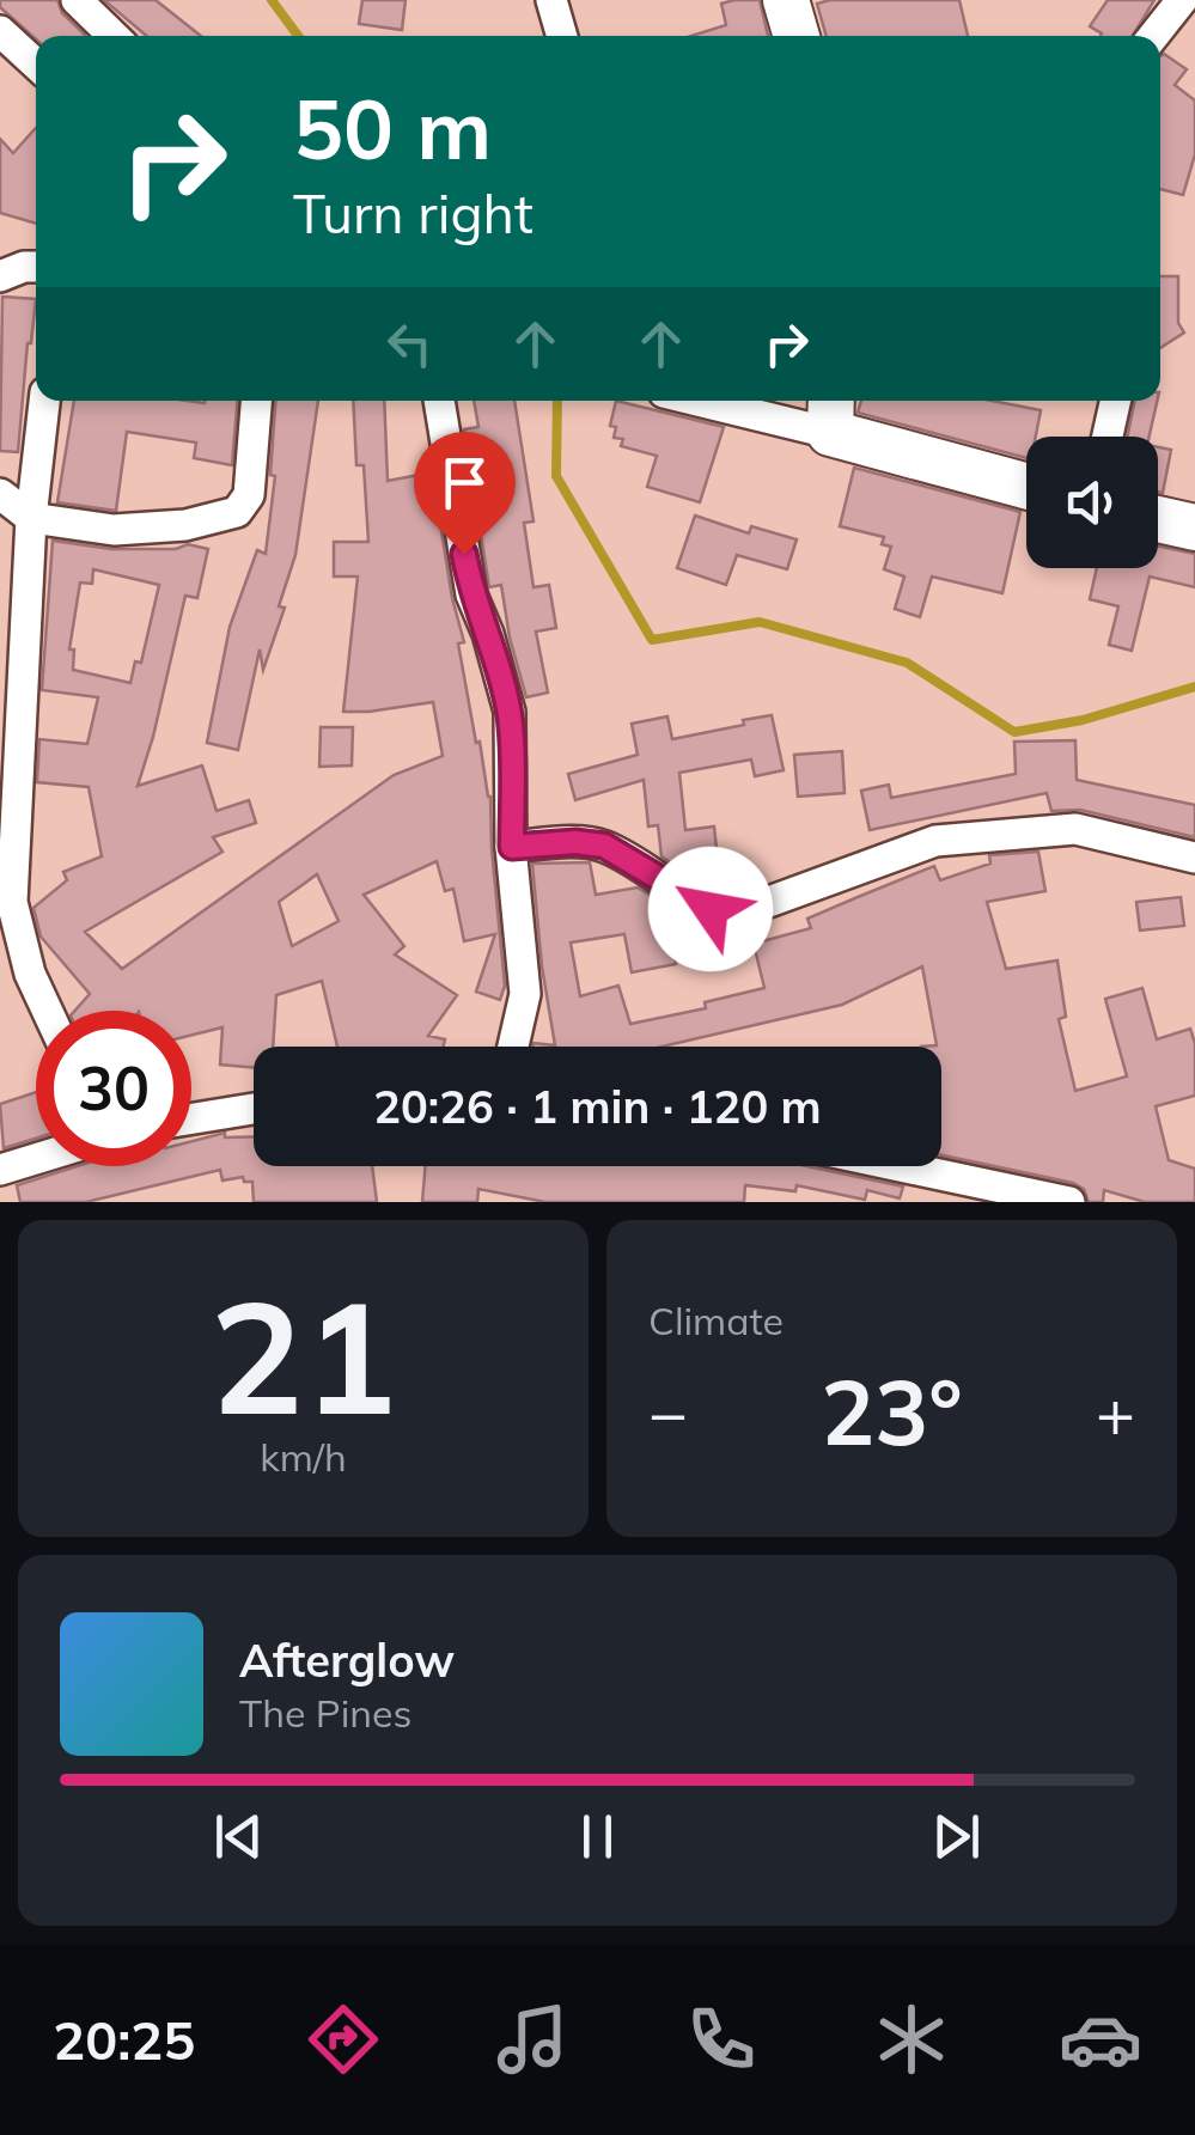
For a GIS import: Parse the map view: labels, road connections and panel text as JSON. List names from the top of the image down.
{
  "page": {
    "turn": ["50 m", "Turn right"],
    "limit": "30",
    "trip": "20:26 · 1 min · 120 m",
    "tile": [
      ["21", "km/h"],
      "Climate"
    ],
    "heat": ["−", "23°", "+"],
    "song": ["Afterglow", "The Pines"],
    "tabs": "20:25"
  }
}
